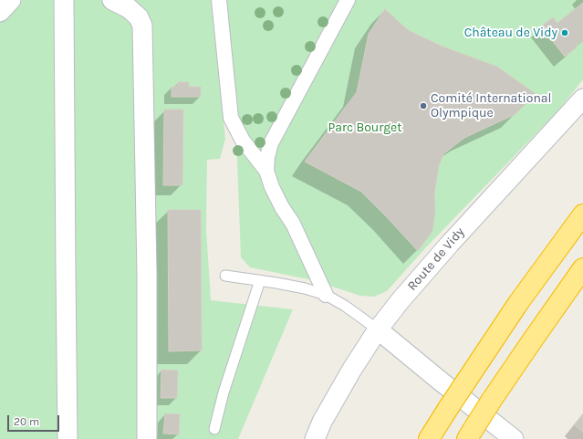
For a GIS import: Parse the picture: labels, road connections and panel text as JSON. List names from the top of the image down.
{
  "streets": {
    "street": ["Route de Vidy"]
  },
  "parks": ["Parc Bourget"],
  "places": ["Château de Vidy", "Comité International Olympique"],
  "scale_bar": "20 m"
}
